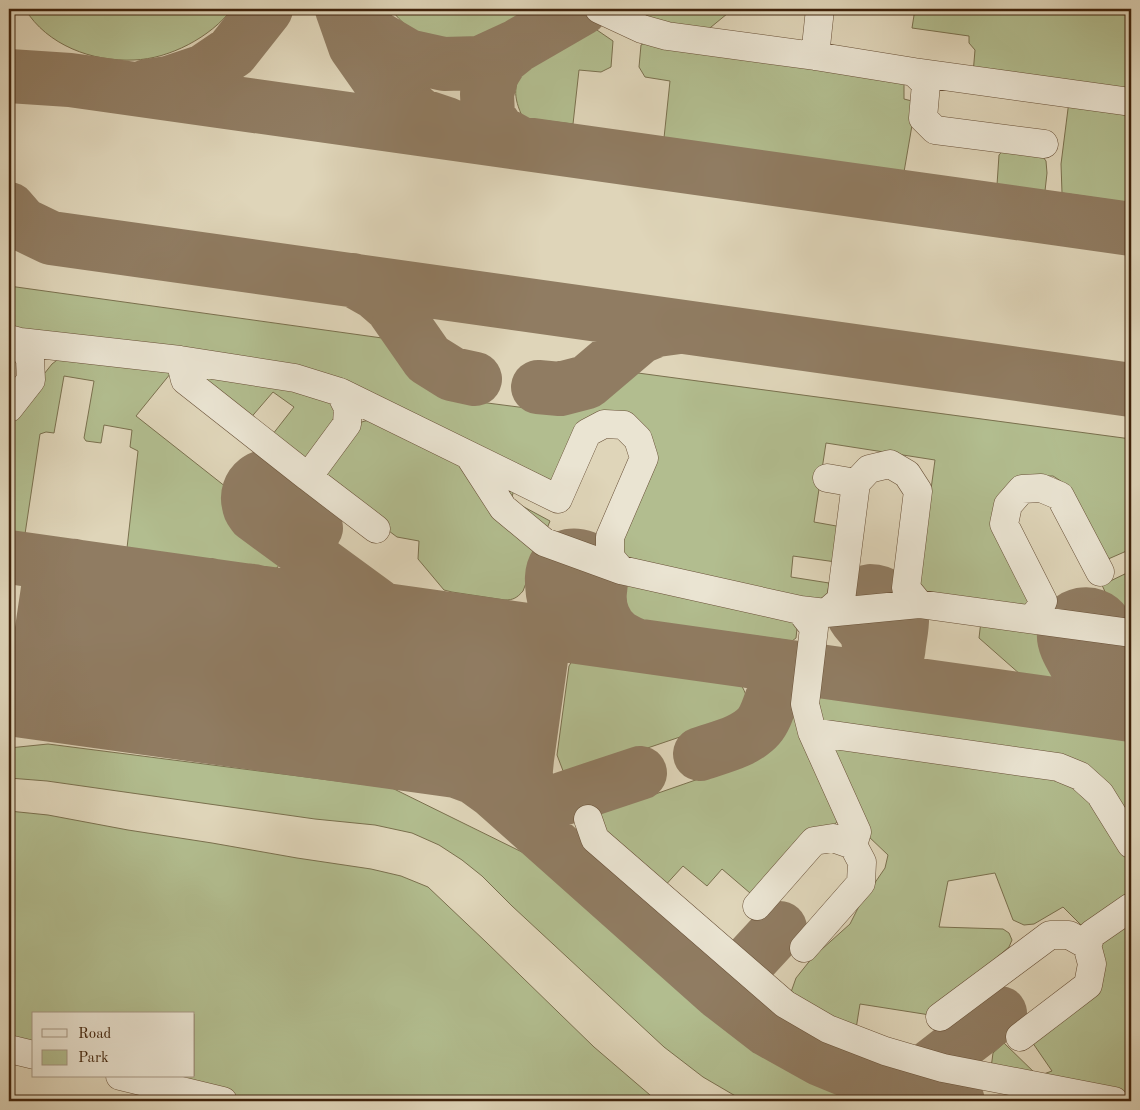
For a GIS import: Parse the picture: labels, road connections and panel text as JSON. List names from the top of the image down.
{
  "legend": ["Road", "Park"]
}
